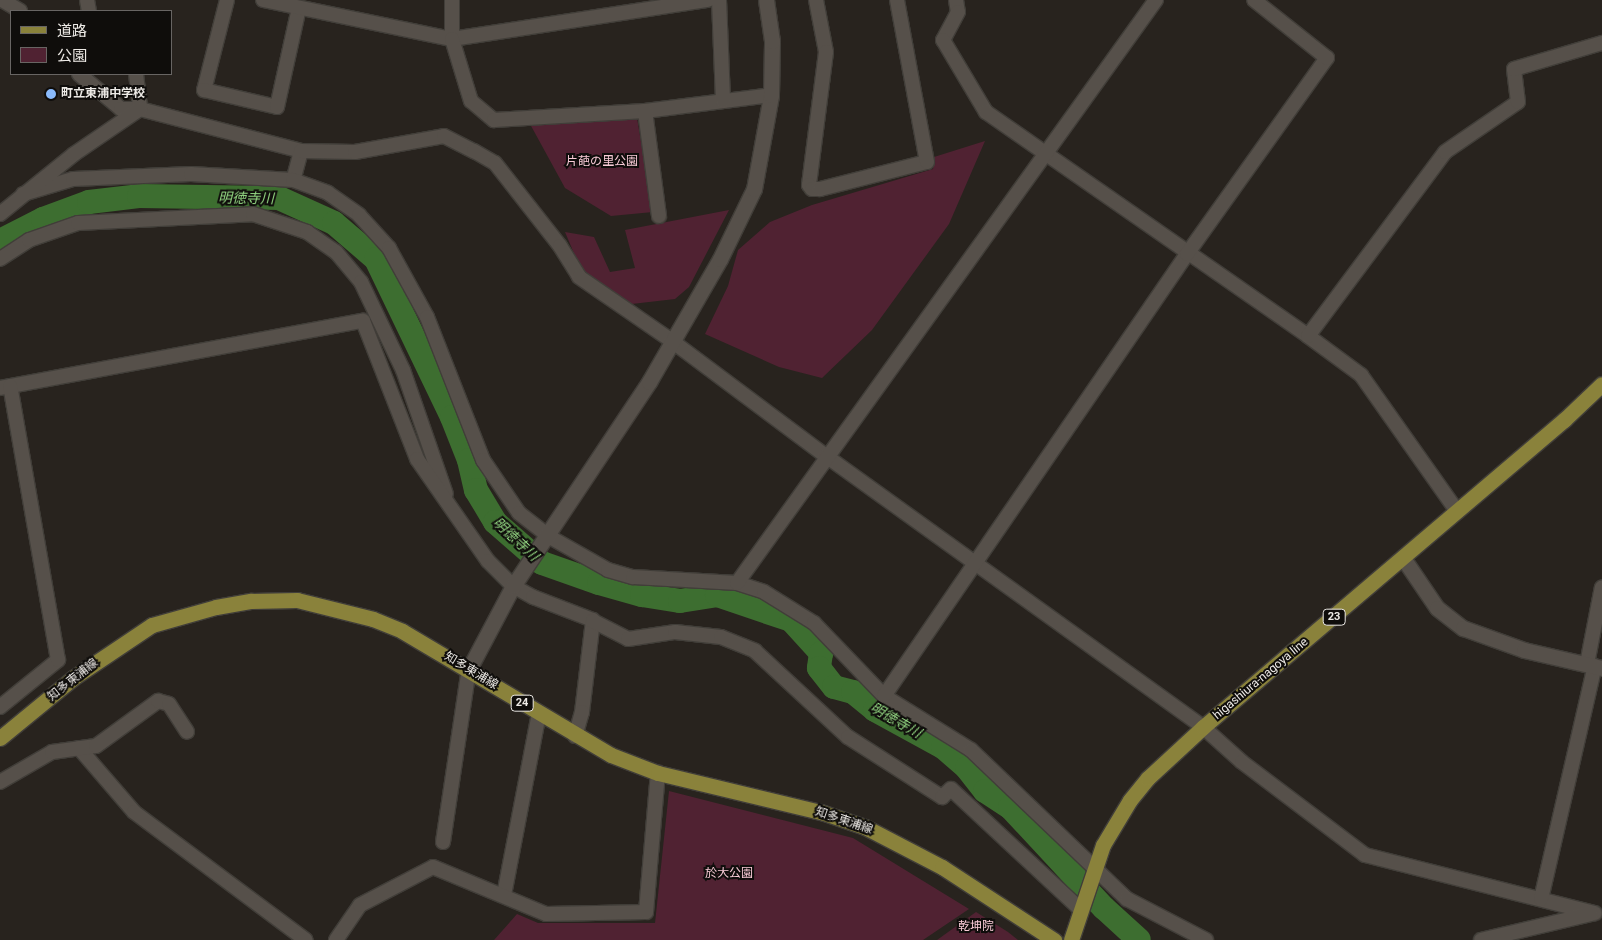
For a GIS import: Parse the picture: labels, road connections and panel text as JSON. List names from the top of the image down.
{
  "streets": {
    "main road": [
      "23",
      "知多東浦線",
      "higashiura-nagoya line",
      "24"
    ]
  },
  "water": ["明徳寺川"],
  "parks": ["片葩の里公園", "於大公園", "乾坤院"],
  "places": ["町立東浦中学校"],
  "legend": ["道路", "公園"]
}
